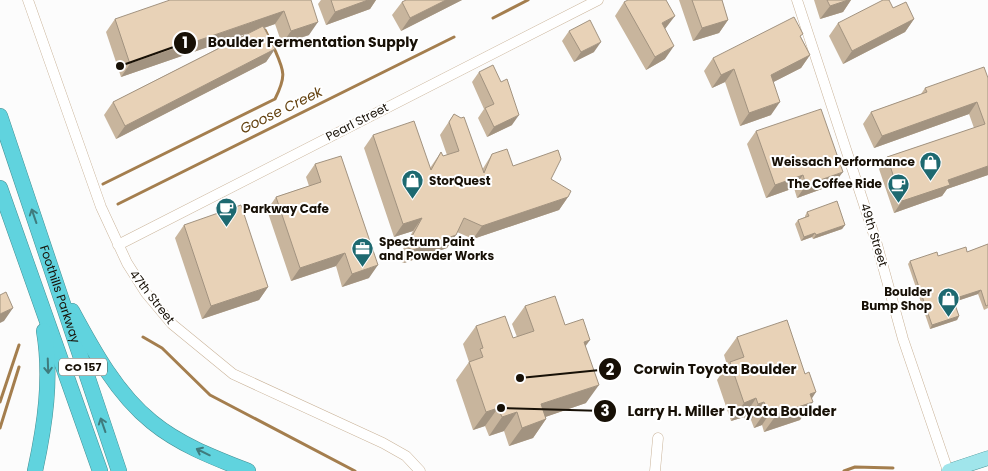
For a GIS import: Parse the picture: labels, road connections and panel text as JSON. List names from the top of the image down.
{
  "streets": {
    "highway": ["Foothills Parkway", "CO 157"],
    "street": ["Pearl Street", "49th Street", "47th Street"]
  },
  "crossings": [
    ["Pearl Street", "47th Street"]
  ],
  "water": ["Goose Creek"],
  "places": {
    "other": ["Boulder Fermentation Supply", "Corwin Toyota Boulder", "Larry H. Miller Toyota Boulder"],
    "shop": ["Weissach Performance", "StorQuest", "Boulder Bump Shop"],
    "cafe": ["The Coffee Ride", "Parkway Cafe"],
    "office": ["Spectrum Paint and Powder Works"]
  }
}
